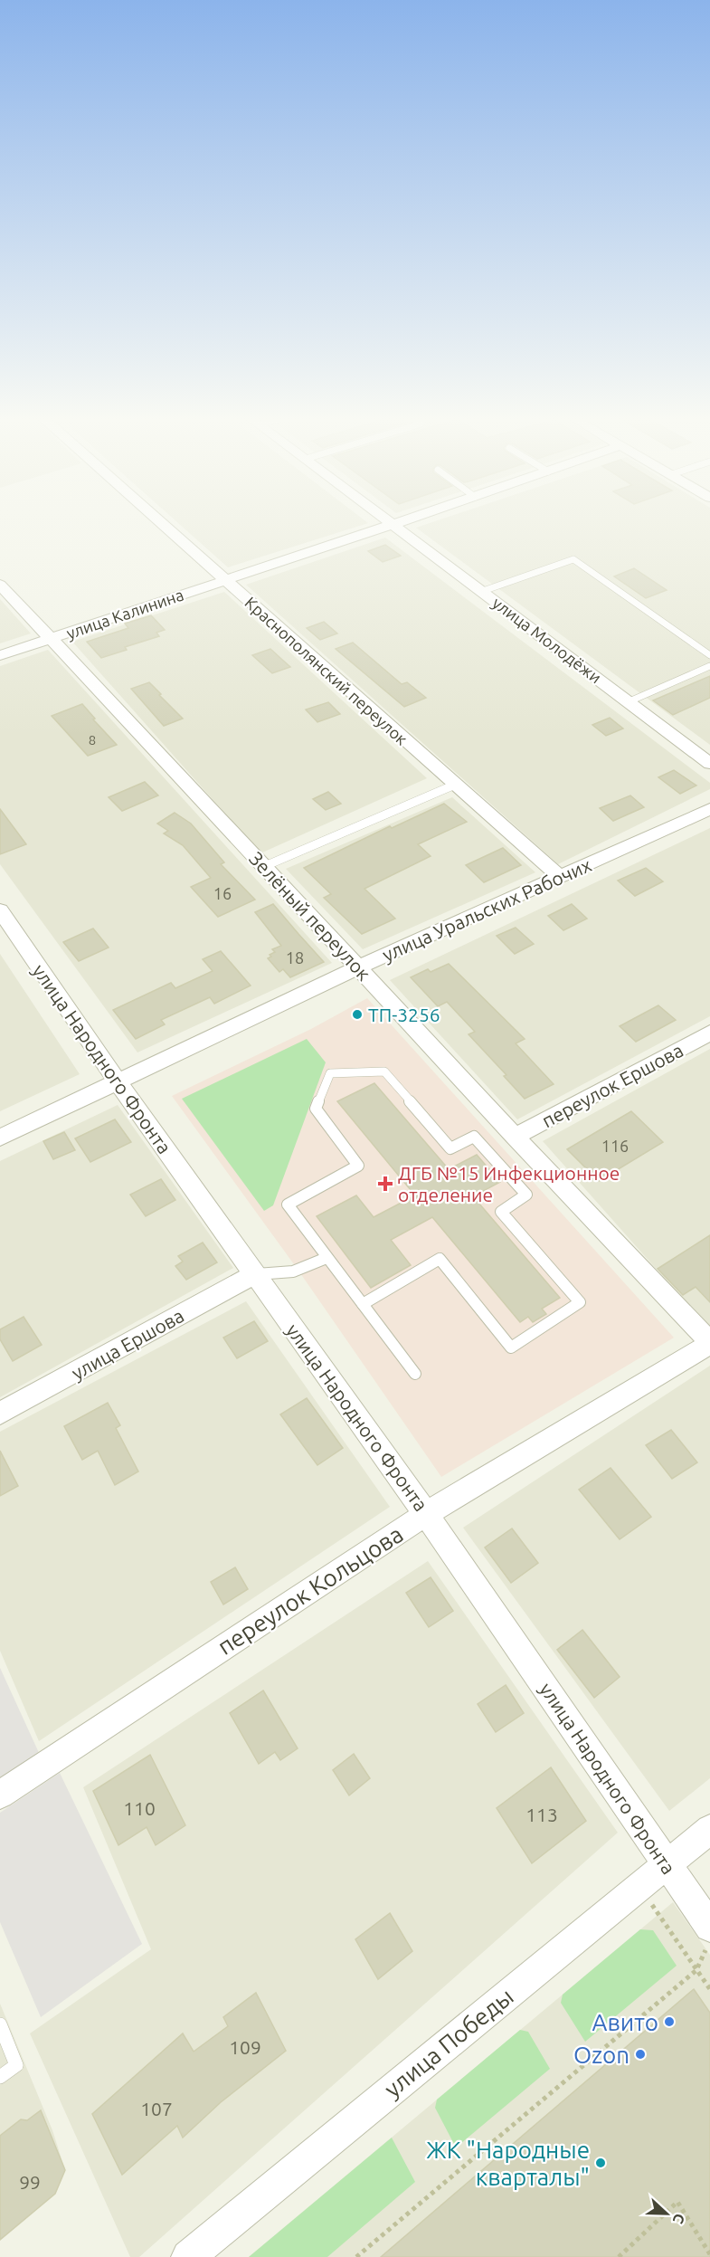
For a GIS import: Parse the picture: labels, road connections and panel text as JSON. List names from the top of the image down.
{
  "streets": {
    "street": [
      "улица Калинина",
      "улица Молодёжи",
      "Краснополянский переулок",
      "улица Уральских Рабочих",
      "Зелёный переулок",
      "улица Народного Фронта",
      "переулок Ершова",
      "улица Ершова",
      "переулок Кольцова",
      "улица Победы"
    ]
  },
  "crossings": [
    ["улица Калинина", "Краснополянский переулок"],
    ["улица Калинина", "Зелёный переулок"],
    ["Краснополянский переулок", "улица Уральских Рабочих"],
    ["улица Уральских Рабочих", "Зелёный переулок"],
    ["улица Уральских Рабочих", "улица Народного Фронта"],
    ["Зелёный переулок", "переулок Ершова"],
    ["Зелёный переулок", "переулок Кольцова"],
    ["улица Народного Фронта", "улица Ершова"],
    ["улица Народного Фронта", "переулок Кольцова"],
    ["улица Народного Фронта", "улица Победы"]
  ],
  "places": {
    "other": [
      "ТП-3256",
      "Авито",
      "Ozon",
      "ЖК \"Народные кварталы\""
    ],
    "health": ["ДГБ №15 Инфекционное отделение"]
  },
  "house_numbers": [
    "8",
    "16",
    "18",
    "116",
    "110",
    "113",
    "109",
    "107",
    "99"
  ],
  "north": "right"
}
